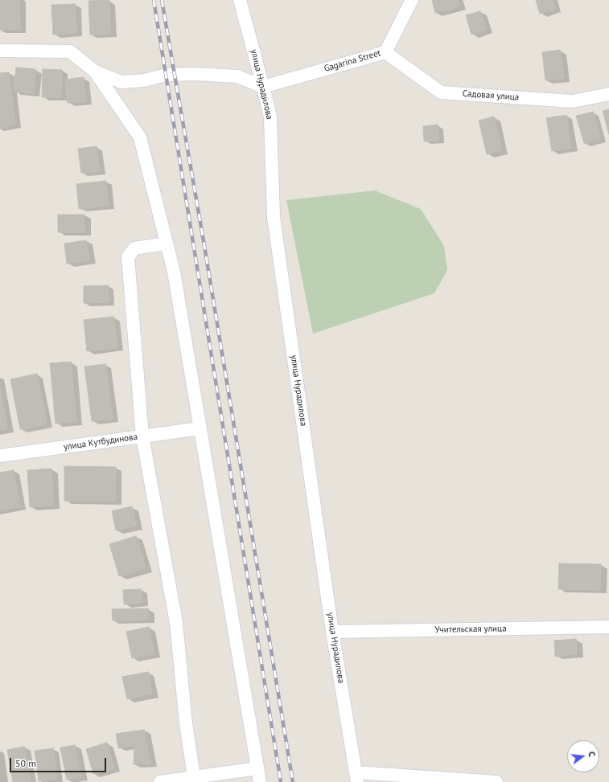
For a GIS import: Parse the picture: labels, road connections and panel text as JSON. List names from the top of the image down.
{
  "streets": {
    "street": [
      "Gagarina Street",
      "улица Нурадилова",
      "Садовая улица",
      "улица Кутбудинова",
      "Учительская улица"
    ]
  },
  "crossings": [
    ["Gagarina Street", "улица Нурадилова"],
    ["Gagarina Street", "Садовая улица"],
    ["улица Нурадилова", "Учительская улица"]
  ],
  "scale_bar": "50 m",
  "north": "right"
}
